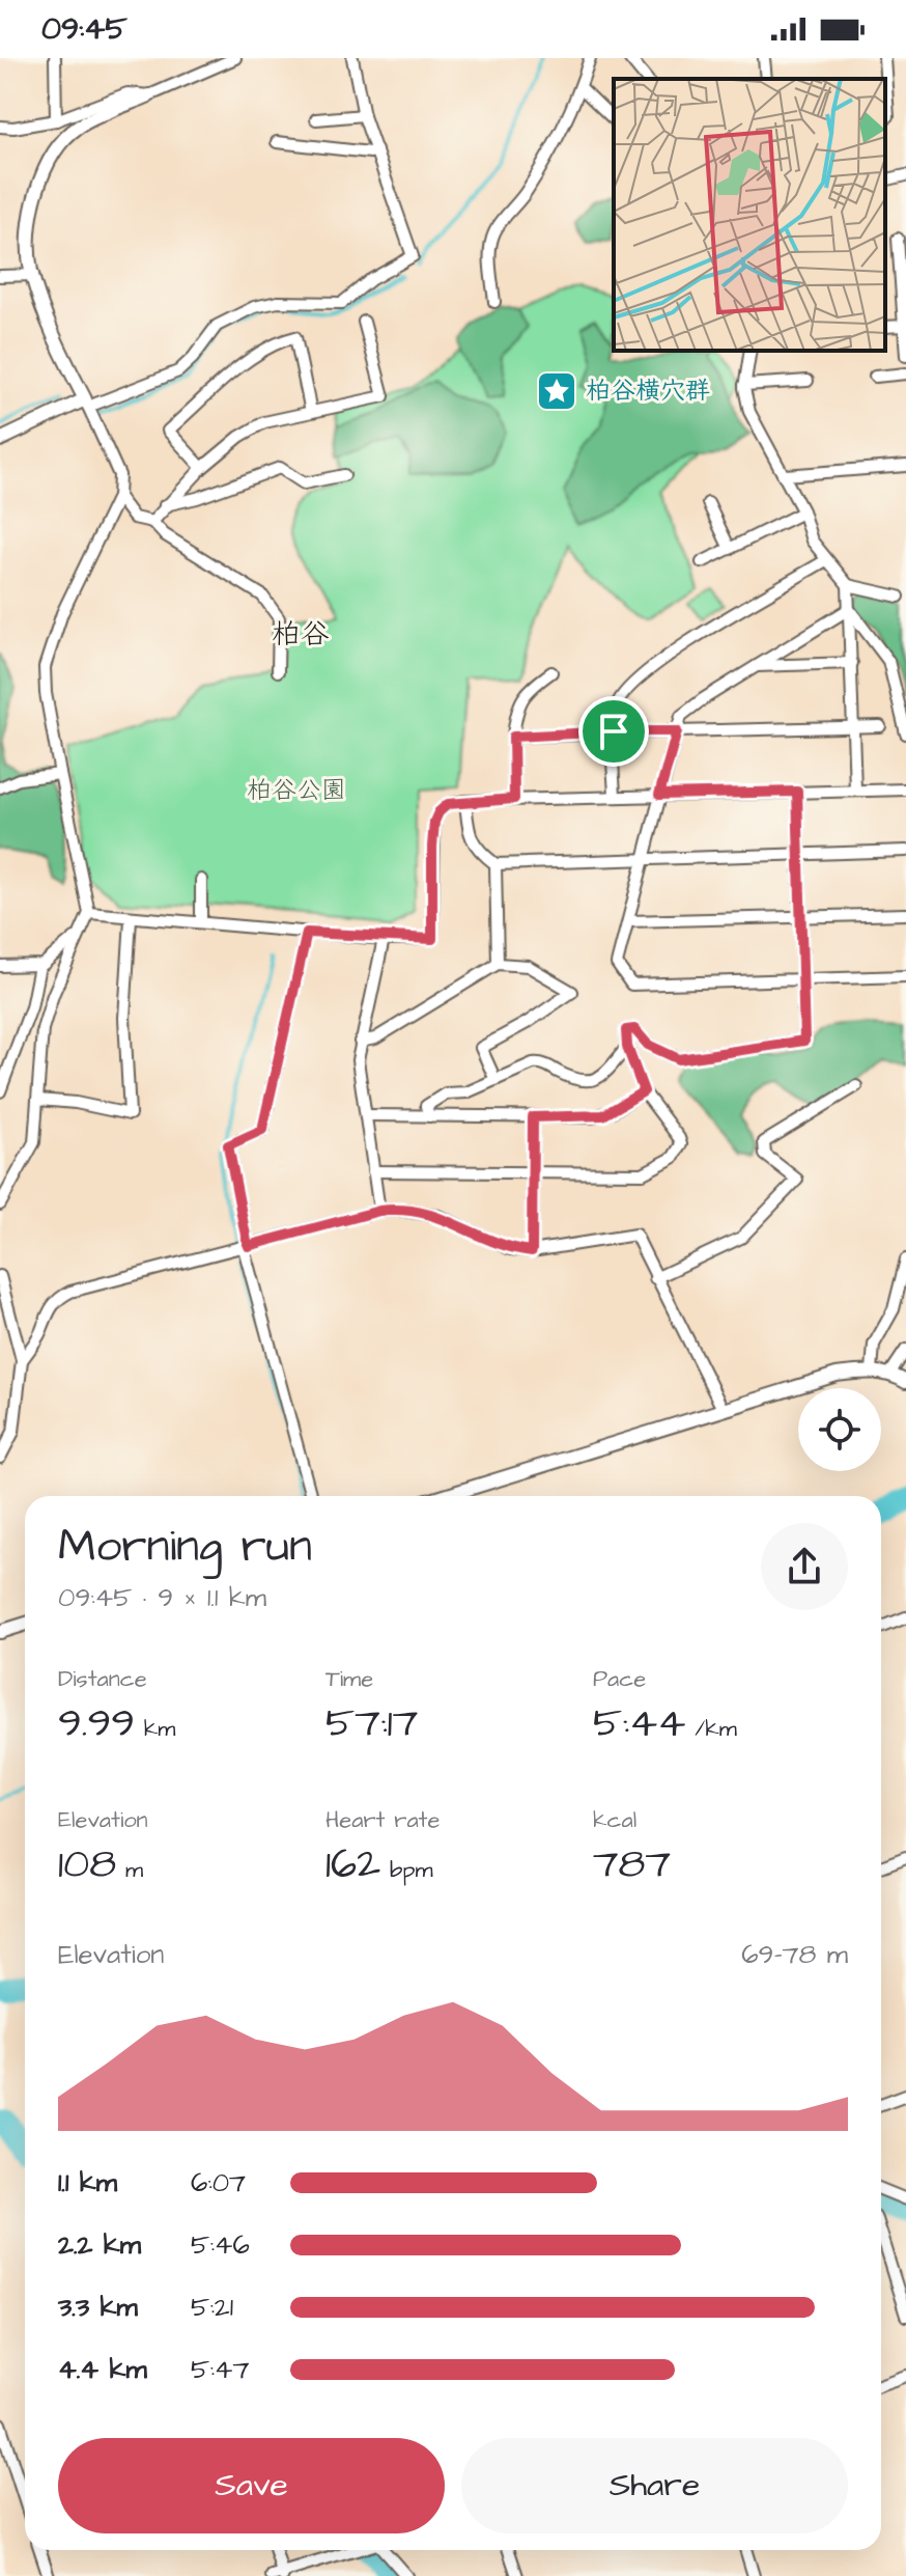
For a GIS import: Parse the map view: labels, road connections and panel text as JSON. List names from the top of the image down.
{
  "districts": ["柏谷"],
  "parks": ["柏谷公園"],
  "places": {
    "place": ["柏谷横穴群"]
  },
  "page": {
    "status": "09:45",
    "heading": ["Morning run", "09:45 · 9 × 1.1 km"],
    "stats": [
      ["Distance", "9.99 km"],
      ["Time", "57:17"],
      ["Pace", "5:44 /km"],
      ["Elevation", "108 m"],
      ["Heart rate", "162 bpm"],
      ["kcal", "787"]
    ],
    "chart": ["Elevation", "69–78 m"],
    "list": [
      {
        "name": "1.1 km",
        "note": "6:07"
      },
      {
        "name": "2.2 km",
        "note": "5:46"
      },
      {
        "name": "3.3 km",
        "note": "5:21"
      },
      {
        "name": "4.4 km",
        "note": "5:47"
      }
    ],
    "buttons": ["Save", "Share"]
  }
}
